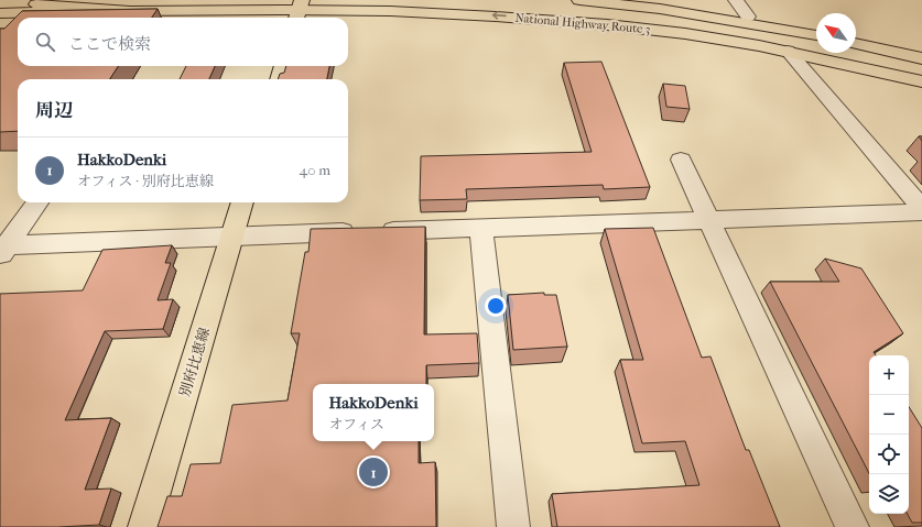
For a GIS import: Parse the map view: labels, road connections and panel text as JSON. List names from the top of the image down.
{
  "streets": {
    "main road": ["National Highway Route 3", "別府比恵線"]
  },
  "north": "top left",
  "page": {
    "search": "ここで検索",
    "heading": "周辺",
    "list": [
      {
        "mark": "1",
        "name": "HakkoDenki",
        "note": "オフィス · 別府比恵線",
        "value": "40 m"
      }
    ],
    "map_buttons": ["+", "−"],
    "popup": ["HakkoDenki", "オフィス"],
    "pins": "1"
  }
}
